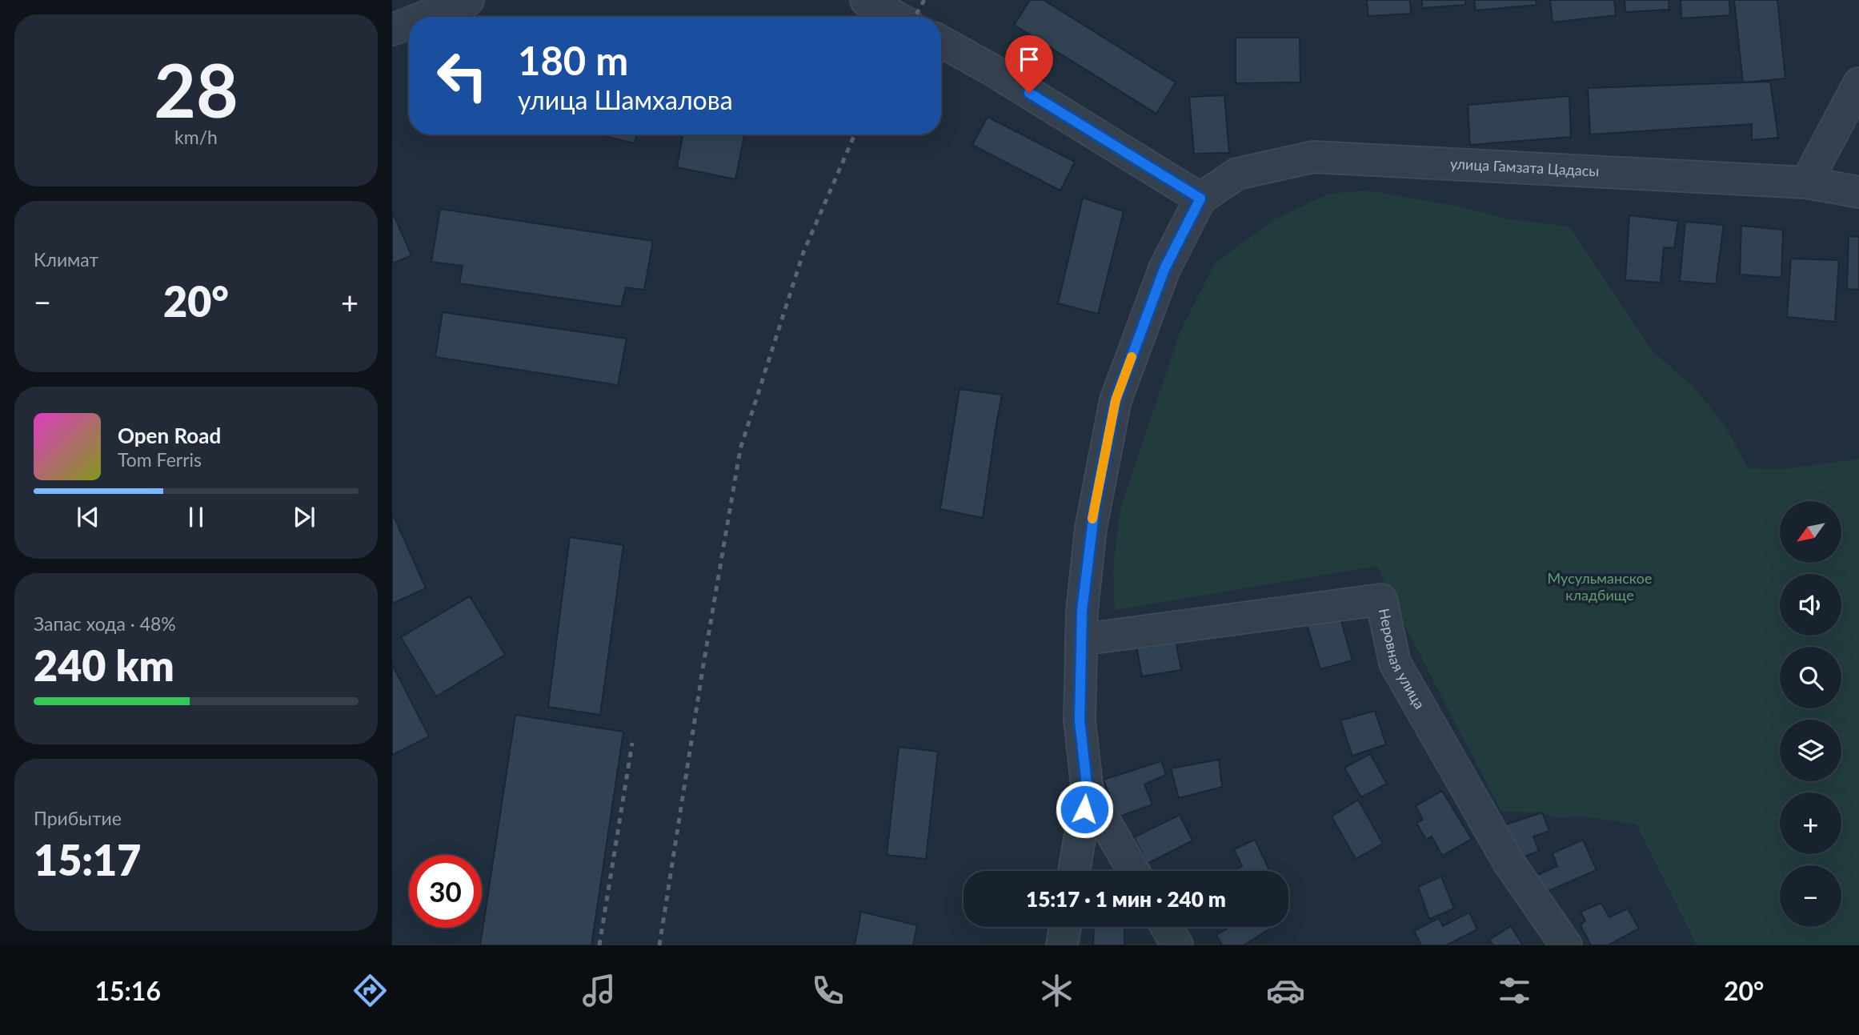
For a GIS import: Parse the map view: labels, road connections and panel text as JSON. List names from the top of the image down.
{
  "streets": {
    "street": ["улица Гамзата Цадасы", "Неровная улица"]
  },
  "parks": ["Мусульманское кладбище"],
  "north": "bottom left",
  "page": {
    "tile": [
      ["28", "km/h"],
      "Климат",
      ["Запас хода · 48%", "240 km"],
      ["Прибытие", "15:17"]
    ],
    "turn": ["180 m", "улица Шамхалова"],
    "heat": ["−", "20°", "+"],
    "song": ["Open Road", "Tom Ferris"],
    "map_buttons": ["+", "−"],
    "limit": "30",
    "trip": "15:17 · 1 мин · 240 m",
    "tabs": ["15:16", "20°"]
  }
}
